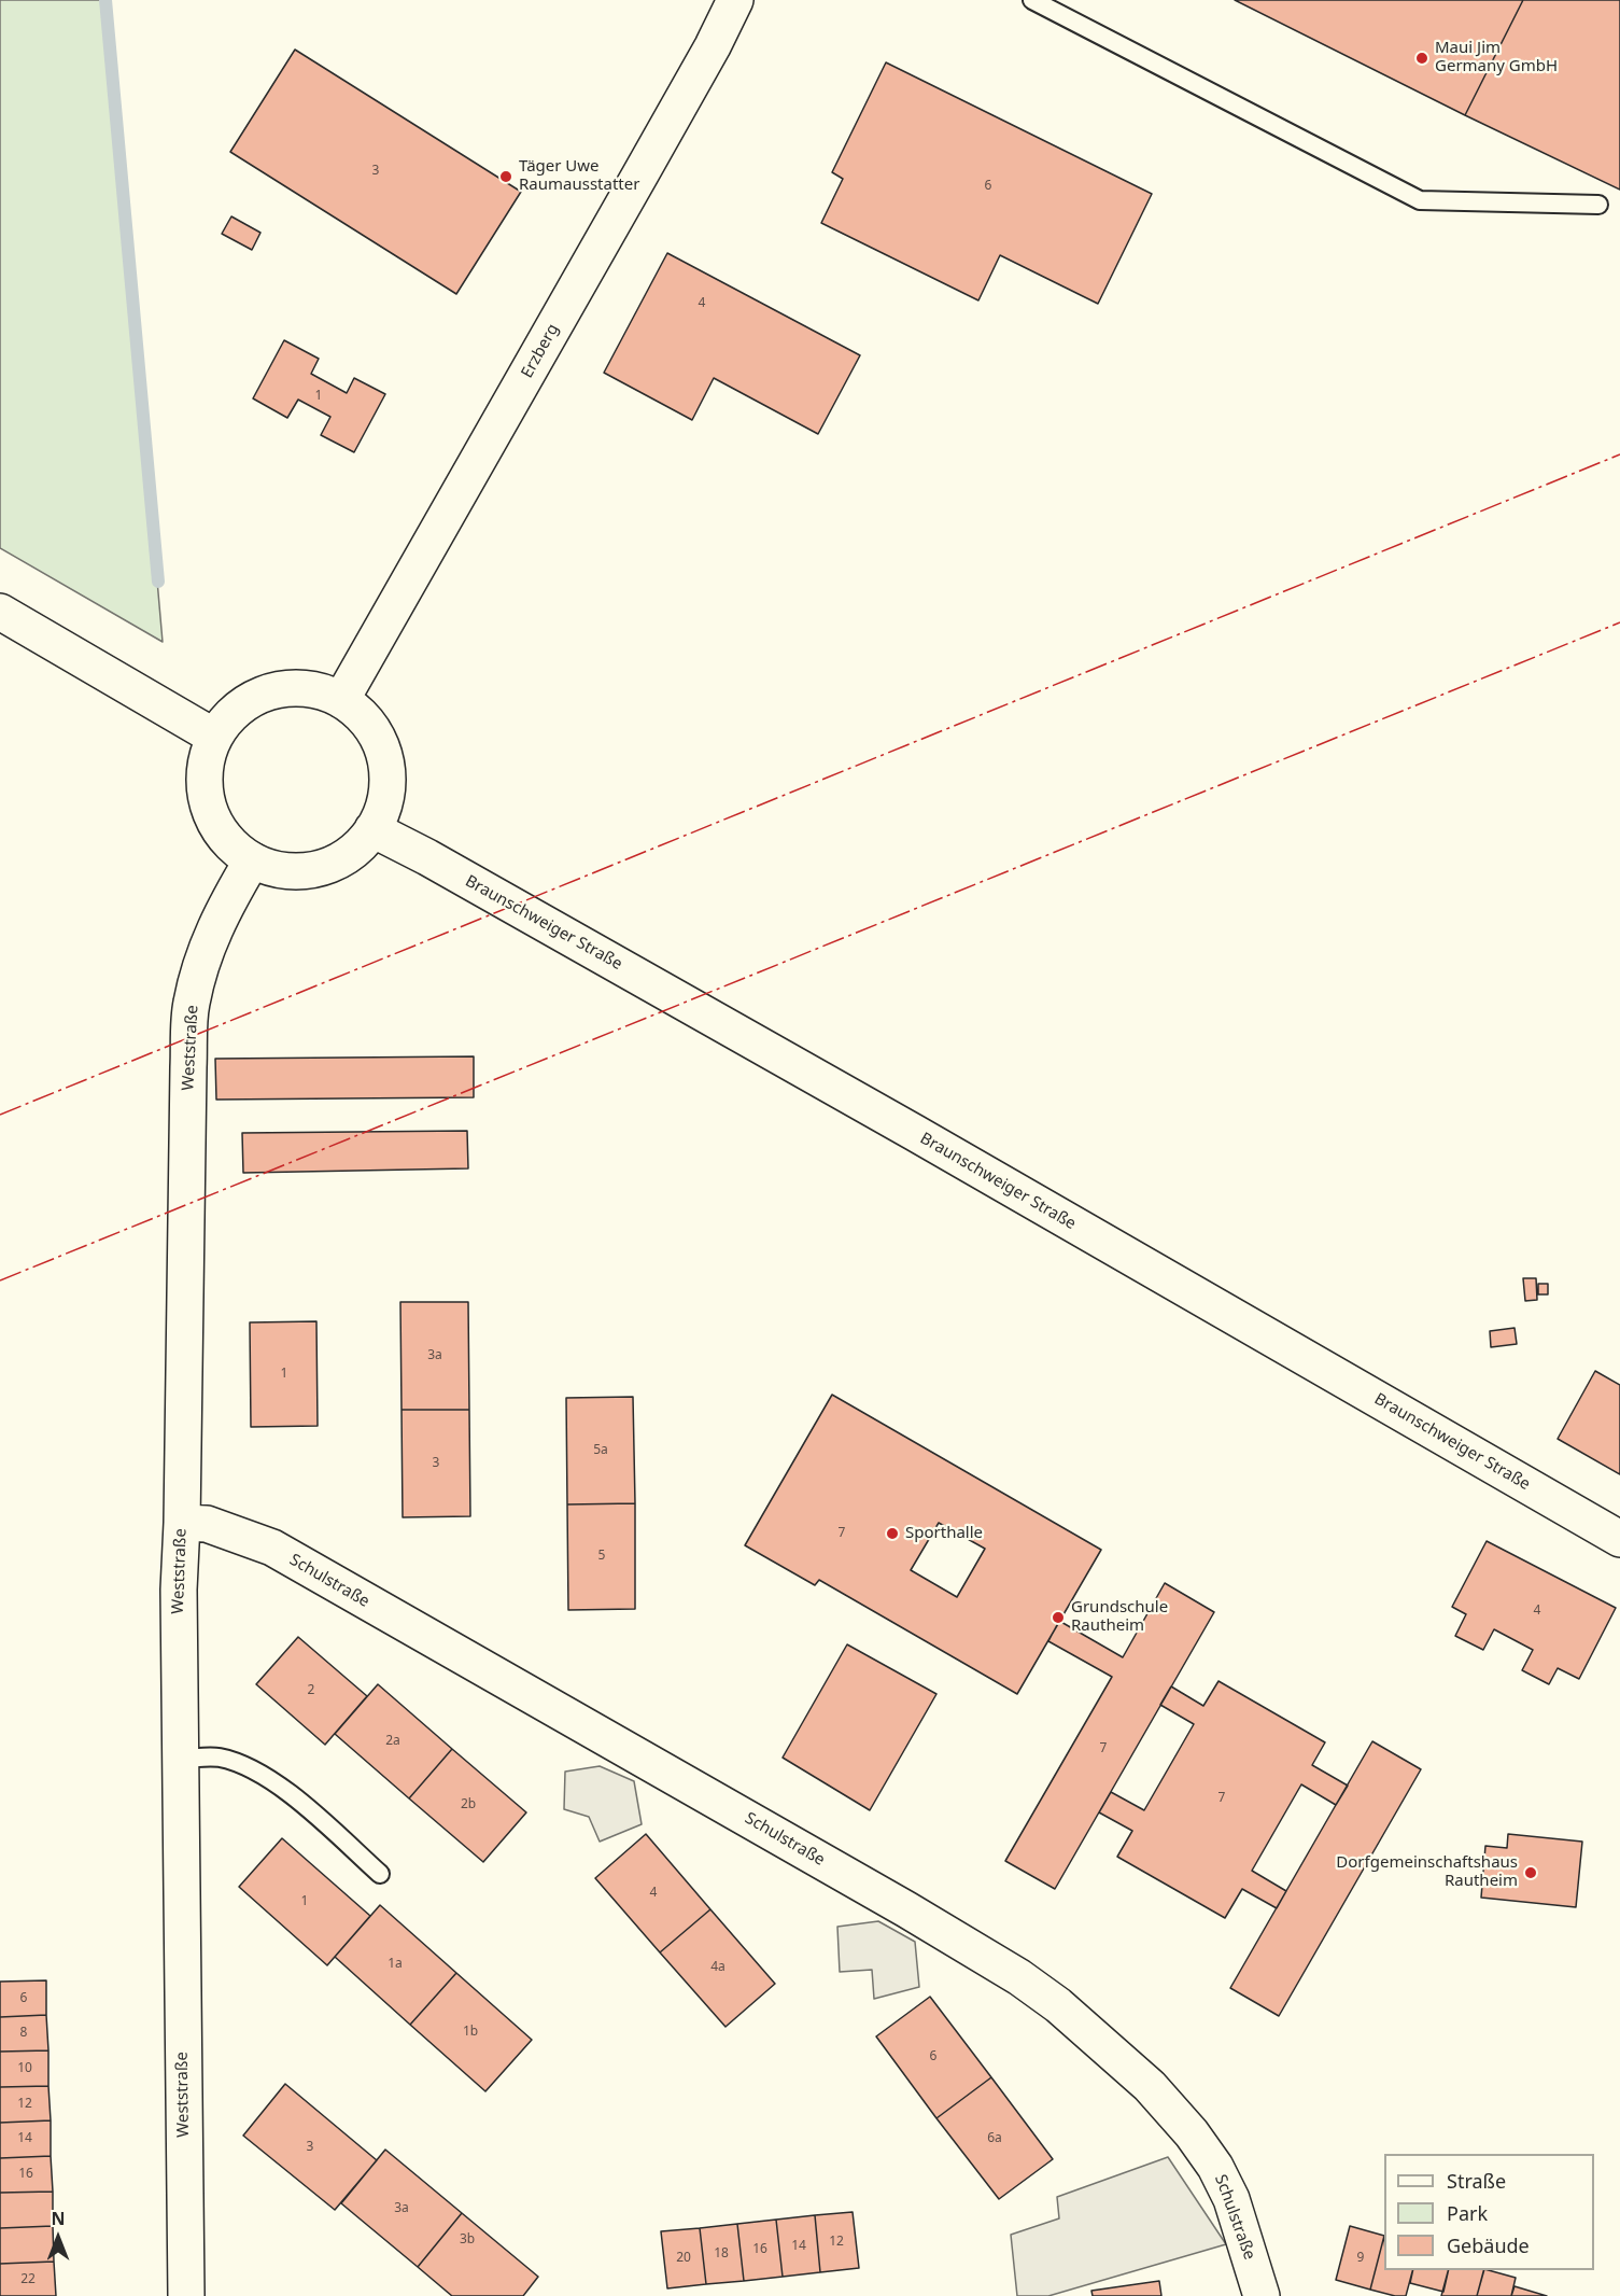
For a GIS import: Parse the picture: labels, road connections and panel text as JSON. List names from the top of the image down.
{
  "streets": {
    "street": [
      "Erzberg",
      "Braunschweiger Straße",
      "Weststraße",
      "Schulstraße"
    ]
  },
  "crossings": [
    ["Erzberg", "Braunschweiger Straße"],
    ["Erzberg", "Weststraße"],
    ["Braunschweiger Straße", "Weststraße"],
    ["Weststraße", "Schulstraße"]
  ],
  "places": [
    "Maui Jim Germany GmbH",
    "Täger Uwe Raumausstatter",
    "Sporthalle",
    "Grundschule Rautheim",
    "Dorfgemeinschaftshaus Rautheim"
  ],
  "house_numbers": [
    "3",
    "6",
    "4",
    "1",
    "3a",
    "1",
    "5a",
    "3",
    "7",
    "5",
    "4",
    "2",
    "2a",
    "7",
    "7",
    "2b",
    "4",
    "1",
    "1a",
    "4a",
    "6",
    "1b",
    "8",
    "6",
    "10",
    "12",
    "14",
    "6a",
    "3",
    "16",
    "3a",
    "3b",
    "12",
    "14",
    "16",
    "18",
    "20",
    "9",
    "22"
  ],
  "legend": ["Straße", "Park", "Gebäude"],
  "north": "top"
}
